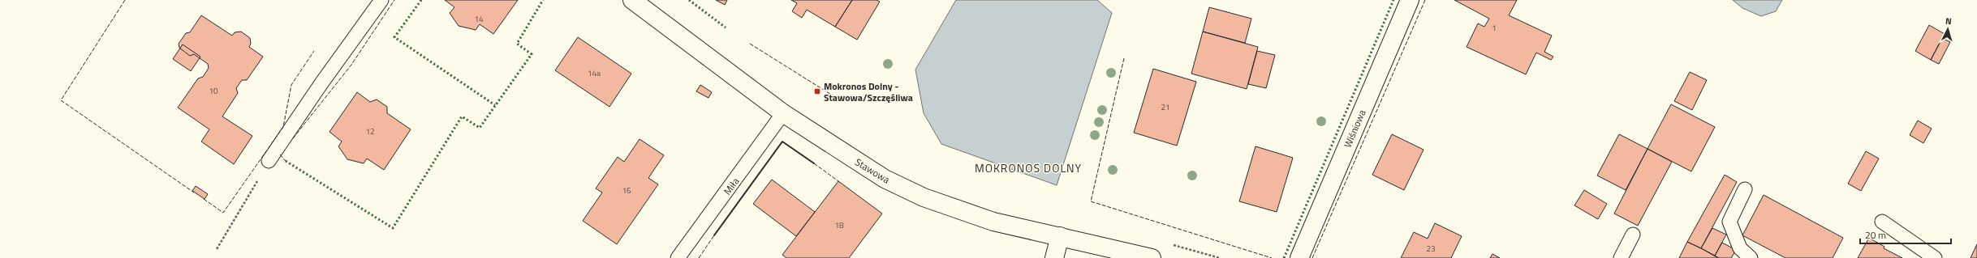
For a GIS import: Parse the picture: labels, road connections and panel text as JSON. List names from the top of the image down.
{
  "streets": {
    "street": ["Wiśniowa", "Stawowa"],
    "lane": ["Miła"]
  },
  "crossings": [
    ["Stawowa", "Miła"]
  ],
  "districts": ["MOKRONOS DOLNY"],
  "places": {
    "transit": ["Mokronos Dolny - Stawowa/Szczęśliwa"]
  },
  "house_numbers": [
    "14",
    "1",
    "14a",
    "10",
    "21",
    "12",
    "16",
    "18",
    "23"
  ],
  "scale_bar": "20 m",
  "north": "top"
}
